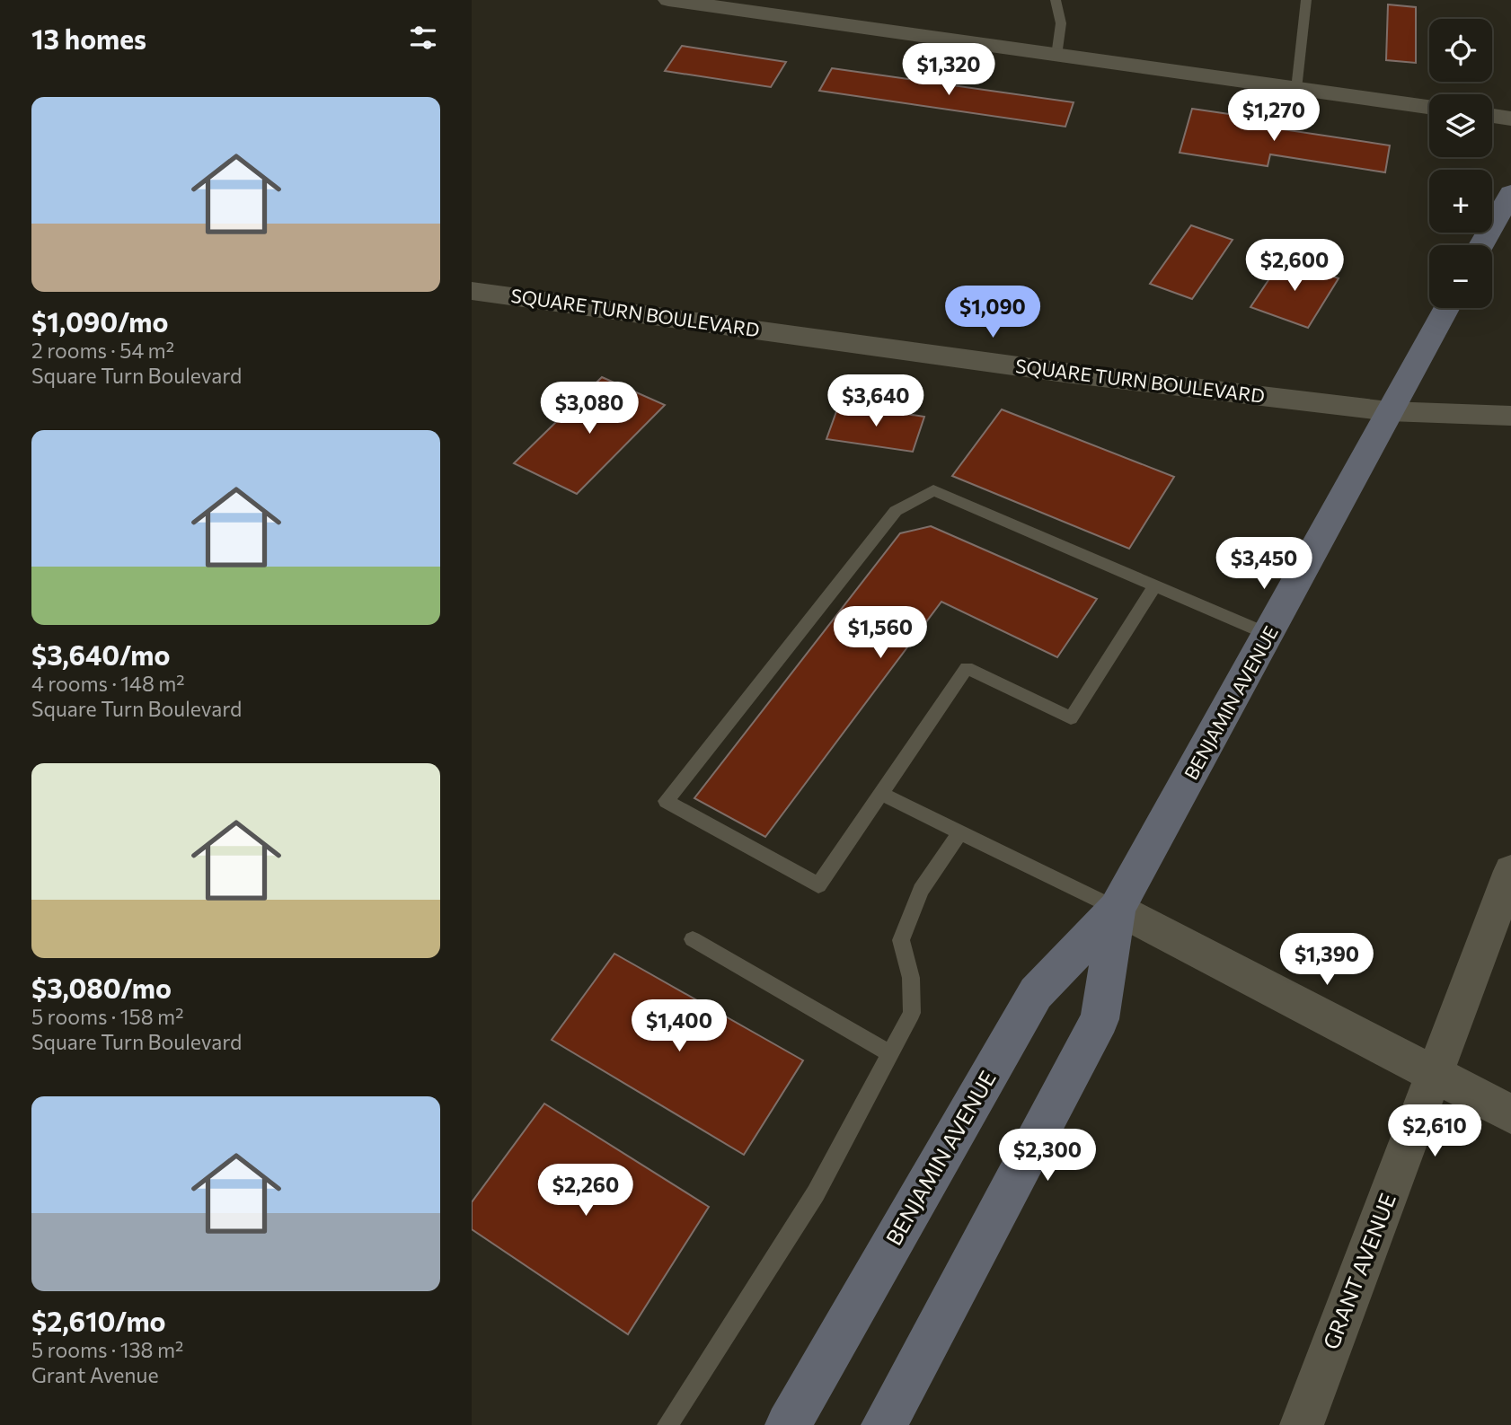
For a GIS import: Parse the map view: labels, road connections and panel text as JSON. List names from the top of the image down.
{
  "streets": {
    "main road": ["BENJAMIN AVENUE"],
    "street": ["SQUARE TURN BOULEVARD", "GRANT AVENUE"]
  },
  "crossings": [
    ["SQUARE TURN BOULEVARD", "BENJAMIN AVENUE"]
  ],
  "page": {
    "heading": "13 homes",
    "map_buttons": ["+", "−"],
    "price": [
      "$1,320",
      "$1,270",
      "$2,600",
      "$1,090",
      "$3,640",
      "$3,080",
      "$3,450",
      "$1,560",
      "$1,390",
      "$1,400",
      "$2,610",
      "$2,300",
      "$2,260"
    ],
    "list": [
      {
        "name": "$1,090/mo",
        "note": "2 rooms · 54 m² · Square Turn Boulevard"
      },
      {
        "name": "$3,640/mo",
        "note": "4 rooms · 148 m² · Square Turn Boulevard"
      },
      {
        "name": "$3,080/mo",
        "note": "5 rooms · 158 m² · Square Turn Boulevard"
      },
      {
        "name": "$2,610/mo",
        "note": "5 rooms · 138 m² · Grant Avenue"
      }
    ]
  }
}
